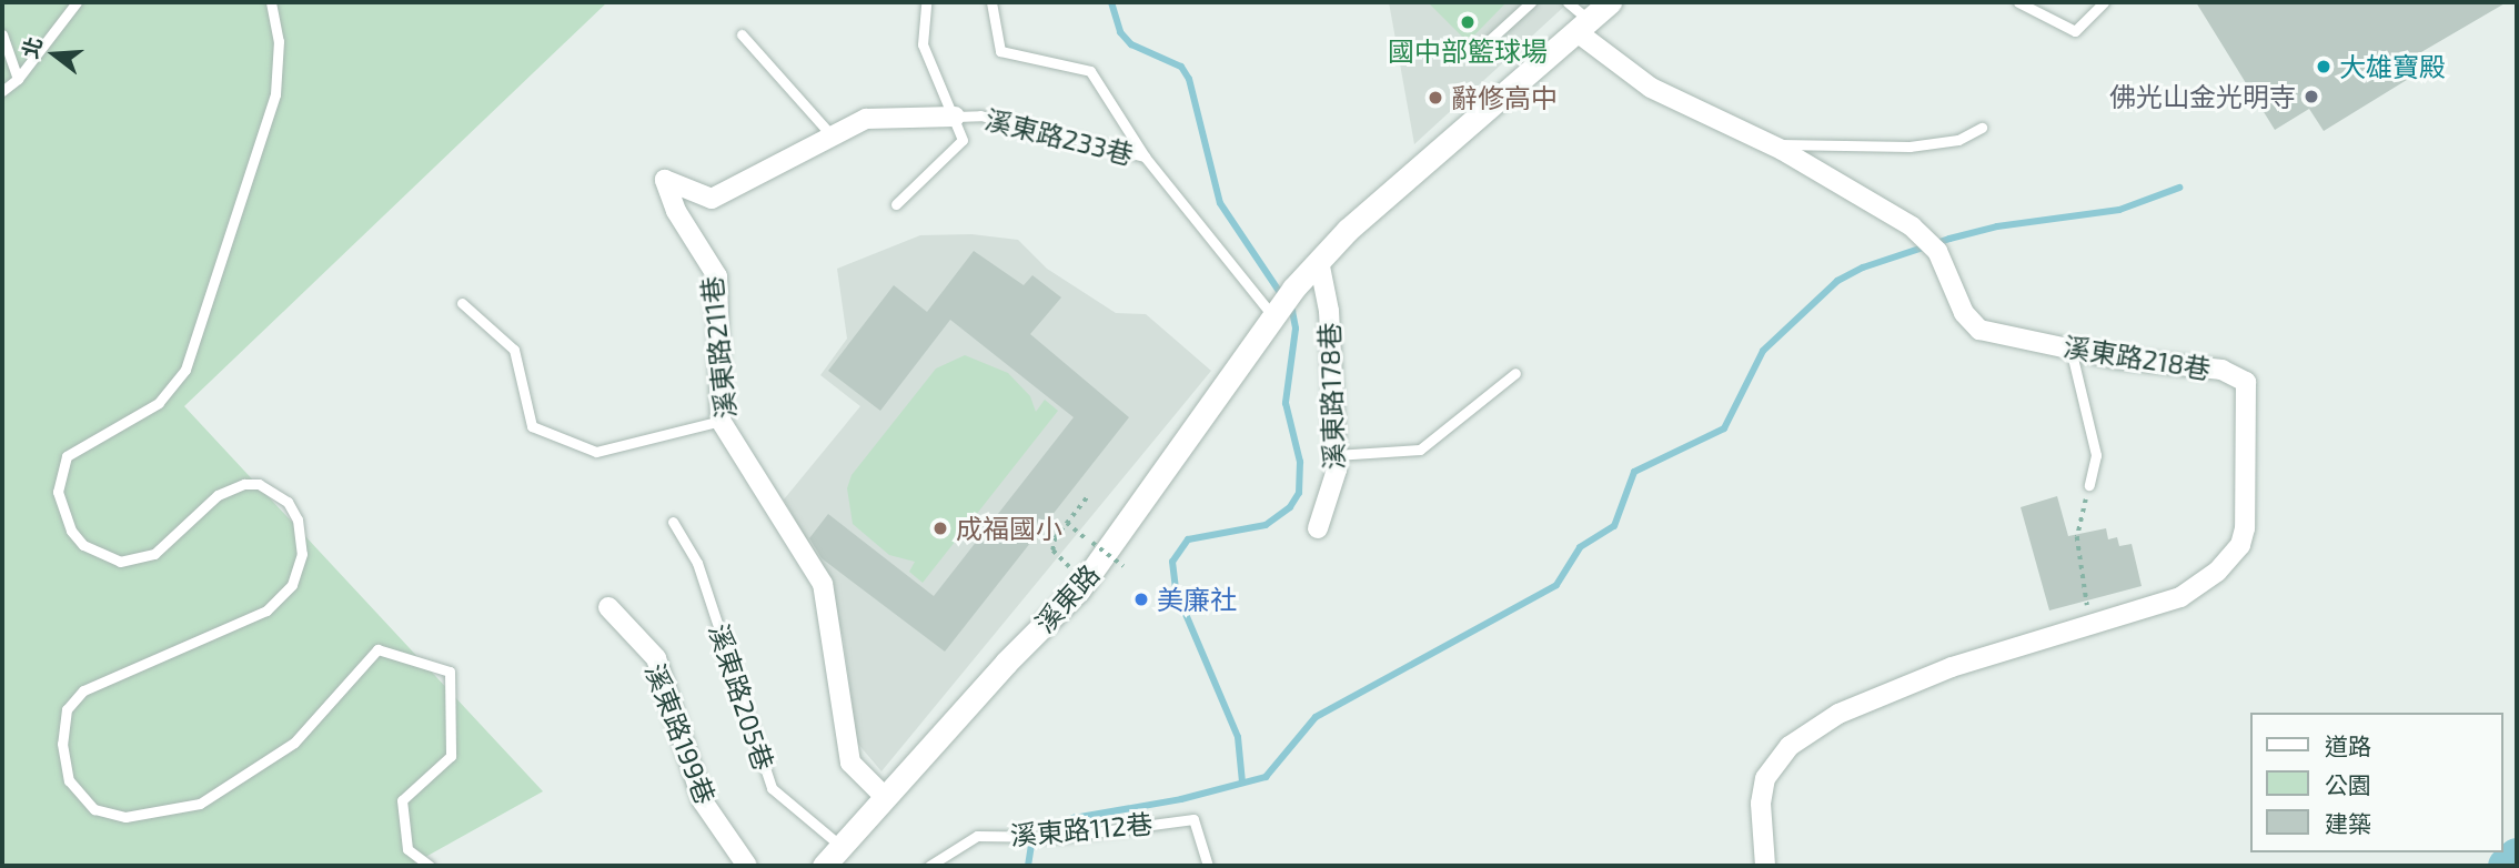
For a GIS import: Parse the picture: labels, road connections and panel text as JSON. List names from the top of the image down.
{
  "streets": {
    "main road": ["溪東路"],
    "street": [
      "溪東路211巷",
      "溪東路218巷",
      "溪東路178巷",
      "溪東路199巷"
    ],
    "lane": ["溪東路233巷", "溪東路205巷", "溪東路112巷"]
  },
  "crossings": [
    ["溪東路233巷", "溪東路211巷"],
    ["溪東路233巷", "溪東路"],
    ["溪東路211巷", "溪東路"],
    ["溪東路218巷", "溪東路"],
    ["溪東路178巷", "溪東路"],
    ["溪東路", "溪東路205巷"]
  ],
  "places": [
    "國中部籃球場",
    "大雄寶殿",
    "佛光山金光明寺",
    "辭修高中",
    "成福國小",
    "美廉社"
  ],
  "legend": ["道路", "公園", "建築"],
  "north": "left"
}
